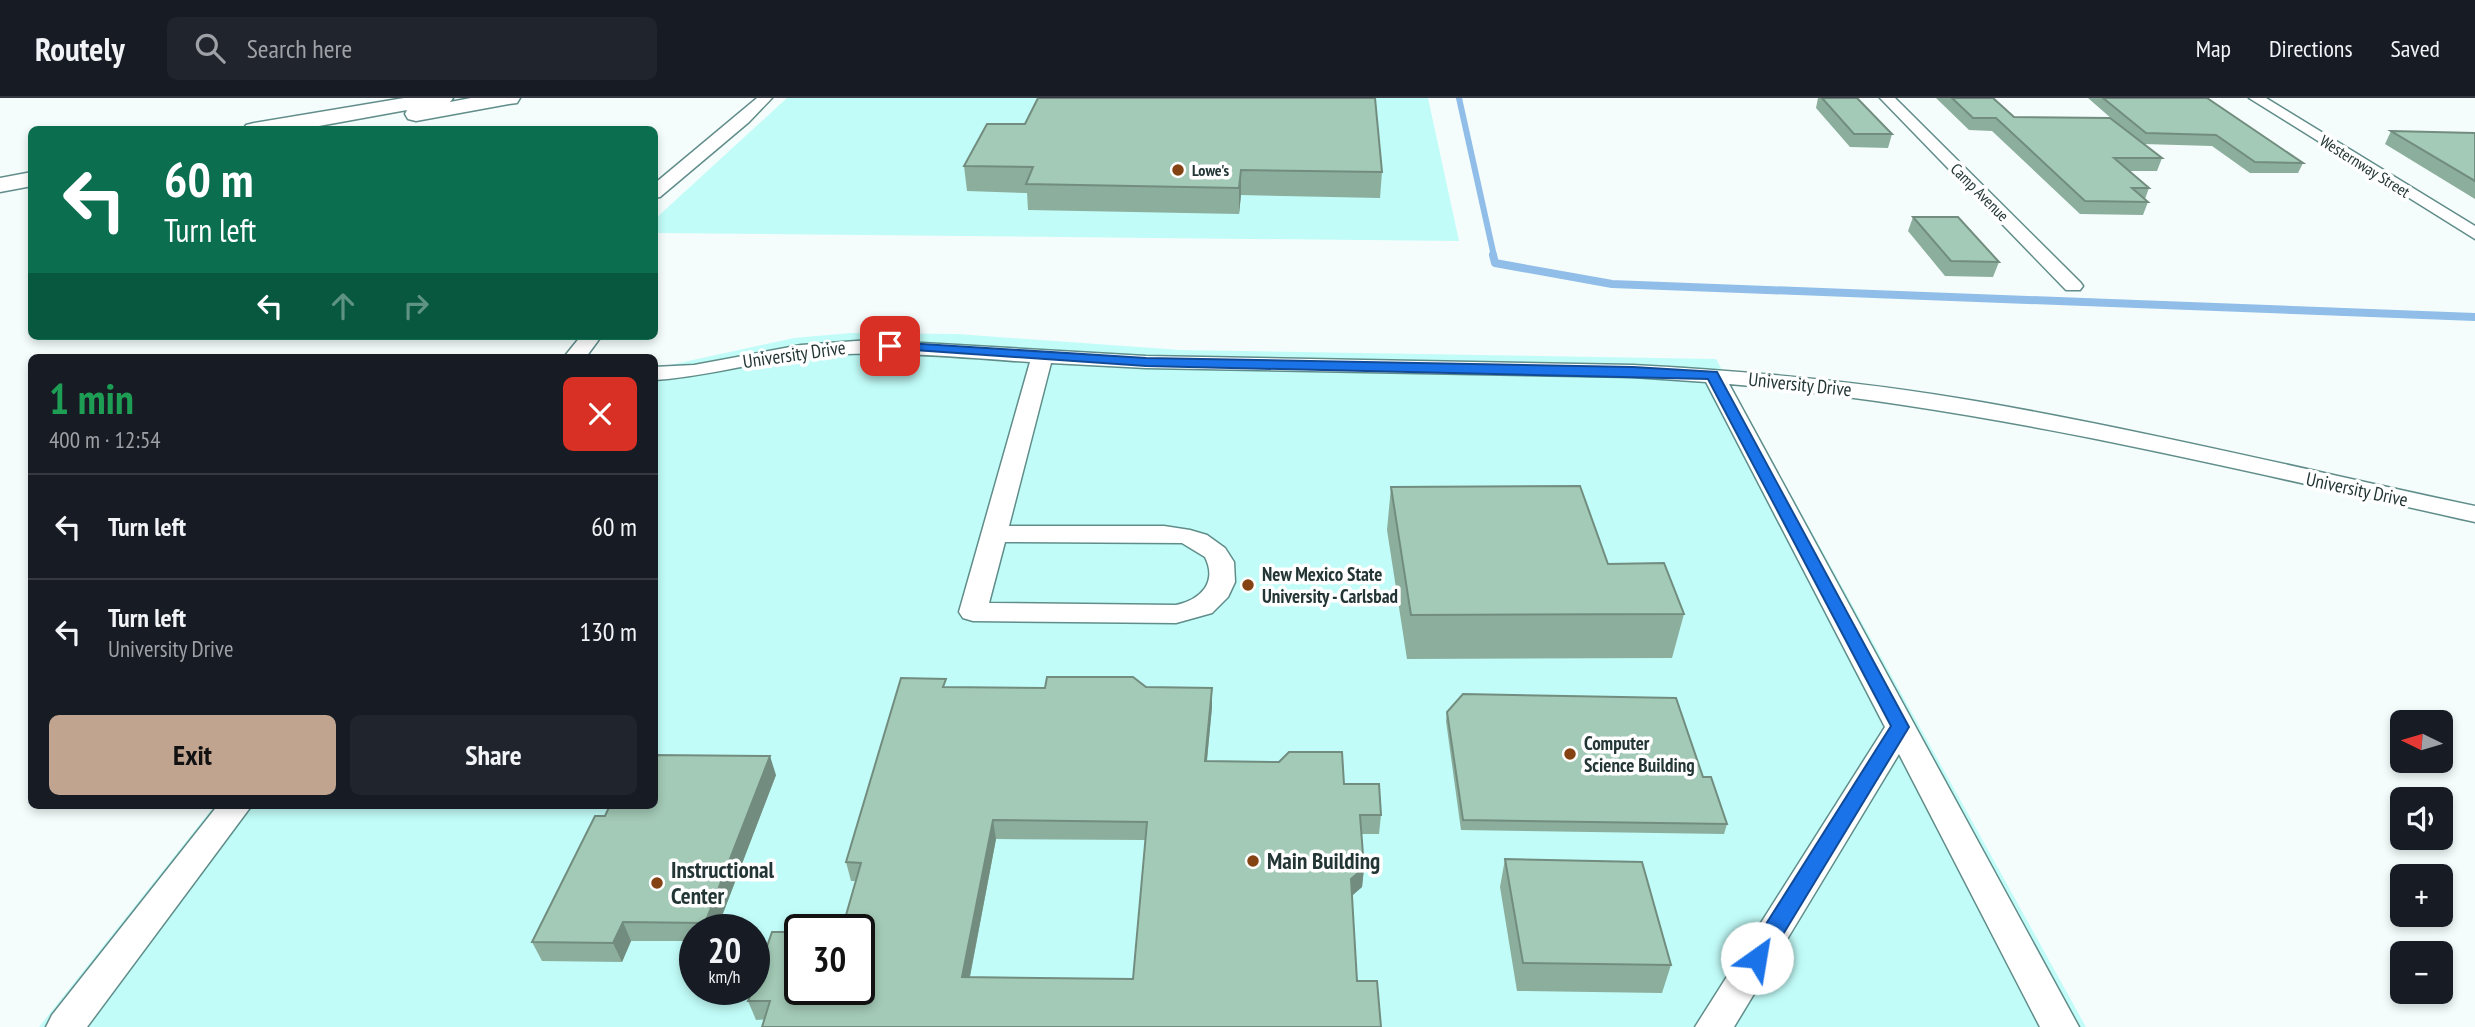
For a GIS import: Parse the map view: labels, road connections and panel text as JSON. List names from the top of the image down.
{
  "streets": {
    "street": ["Westernway Street", "Camp Avenue", "University Drive"]
  },
  "places": [
    "Lowe's",
    "New Mexico State University - Carlsbad",
    "Computer Science Building",
    "Main Building",
    "Instructional Center"
  ],
  "north": "left",
  "page": {
    "header": "Routely",
    "search": "Search here",
    "nav": ["Map", "Directions", "Saved"],
    "turn": ["60 m", "Turn left"],
    "heading": ["1 min", "400 m · 12:54"],
    "list": [
      {
        "name": "Turn left",
        "value": "60 m"
      },
      {
        "name": "Turn left",
        "note": "University Drive",
        "value": "130 m"
      }
    ],
    "buttons": ["Exit", "Share"],
    "map_buttons": ["+", "−"],
    "speed": "20 km/h",
    "limit": "30"
  }
}
